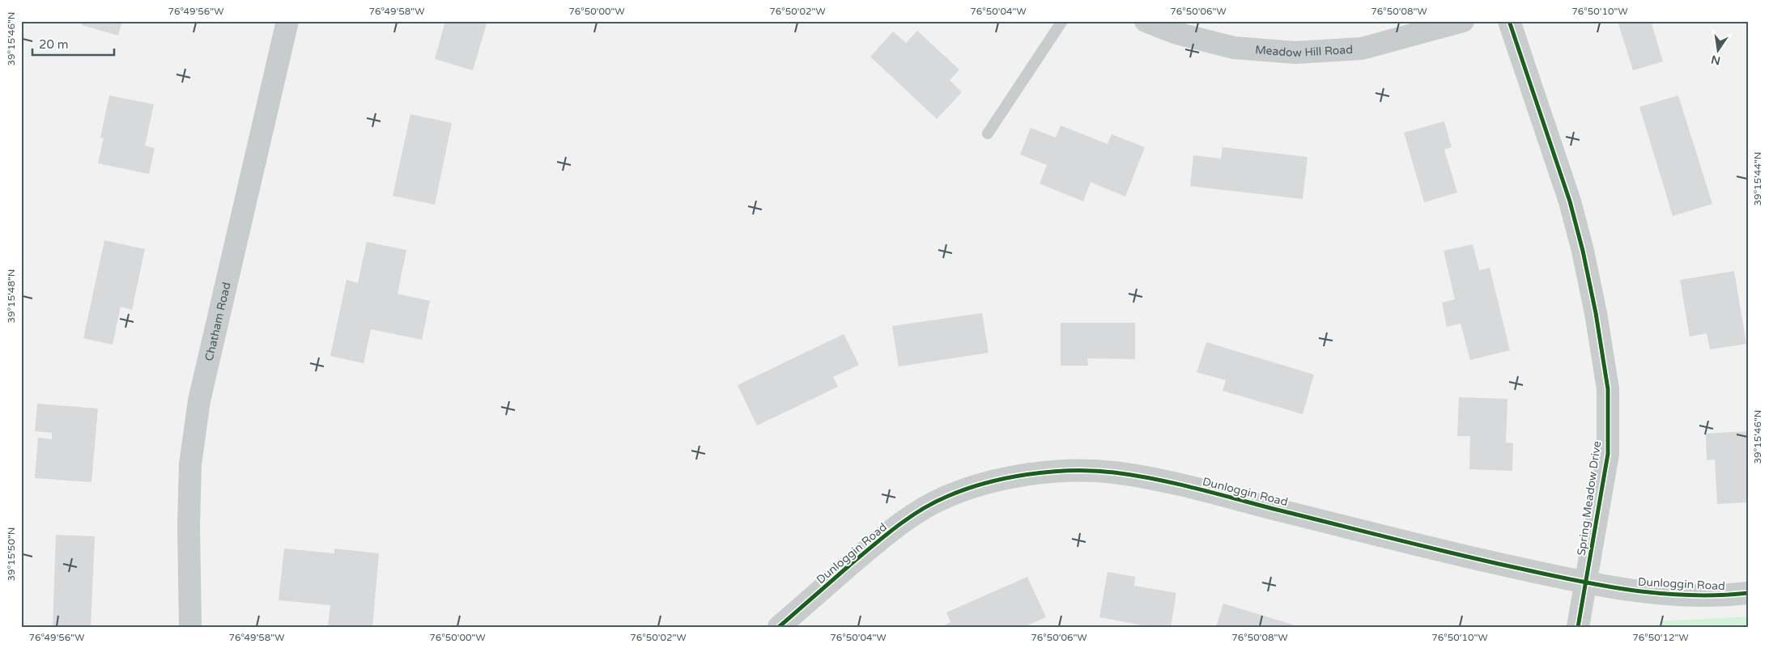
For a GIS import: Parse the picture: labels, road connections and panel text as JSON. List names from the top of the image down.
{
  "streets": {
    "street": [
      "Meadow Hill Road",
      "Chatham Road",
      "Dunloggin Road",
      "Spring Meadow Drive"
    ]
  },
  "crossings": [
    ["Dunloggin Road", "Spring Meadow Drive"]
  ],
  "scale_bar": "20 m",
  "north": "bottom",
  "coordinates": [
    "76°49'56\"W",
    "76°49'58\"W",
    "76°50'00\"W",
    "76°50'02\"W",
    "76°50'04\"W",
    "76°50'06\"W",
    "76°50'08\"W",
    "76°50'10\"W",
    "39°15'46\"N",
    "39°15'44\"N",
    "39°15'48\"N",
    "39°15'50\"N",
    "76°50'12\"W"
  ]
}
